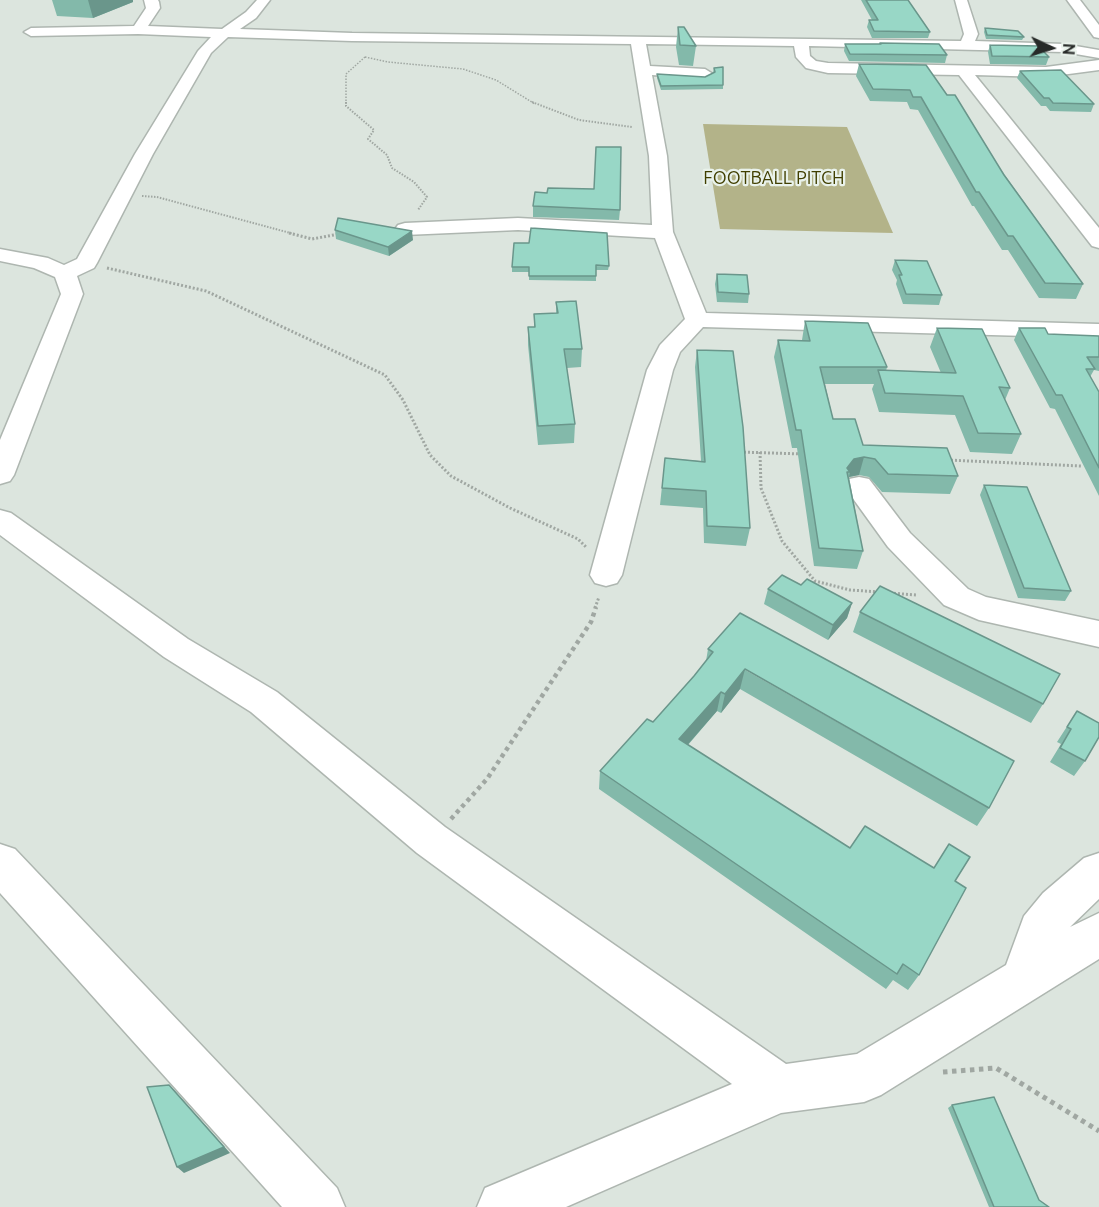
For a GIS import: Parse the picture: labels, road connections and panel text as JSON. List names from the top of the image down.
{
  "parks": ["FOOTBALL PITCH"],
  "north": "right"
}
